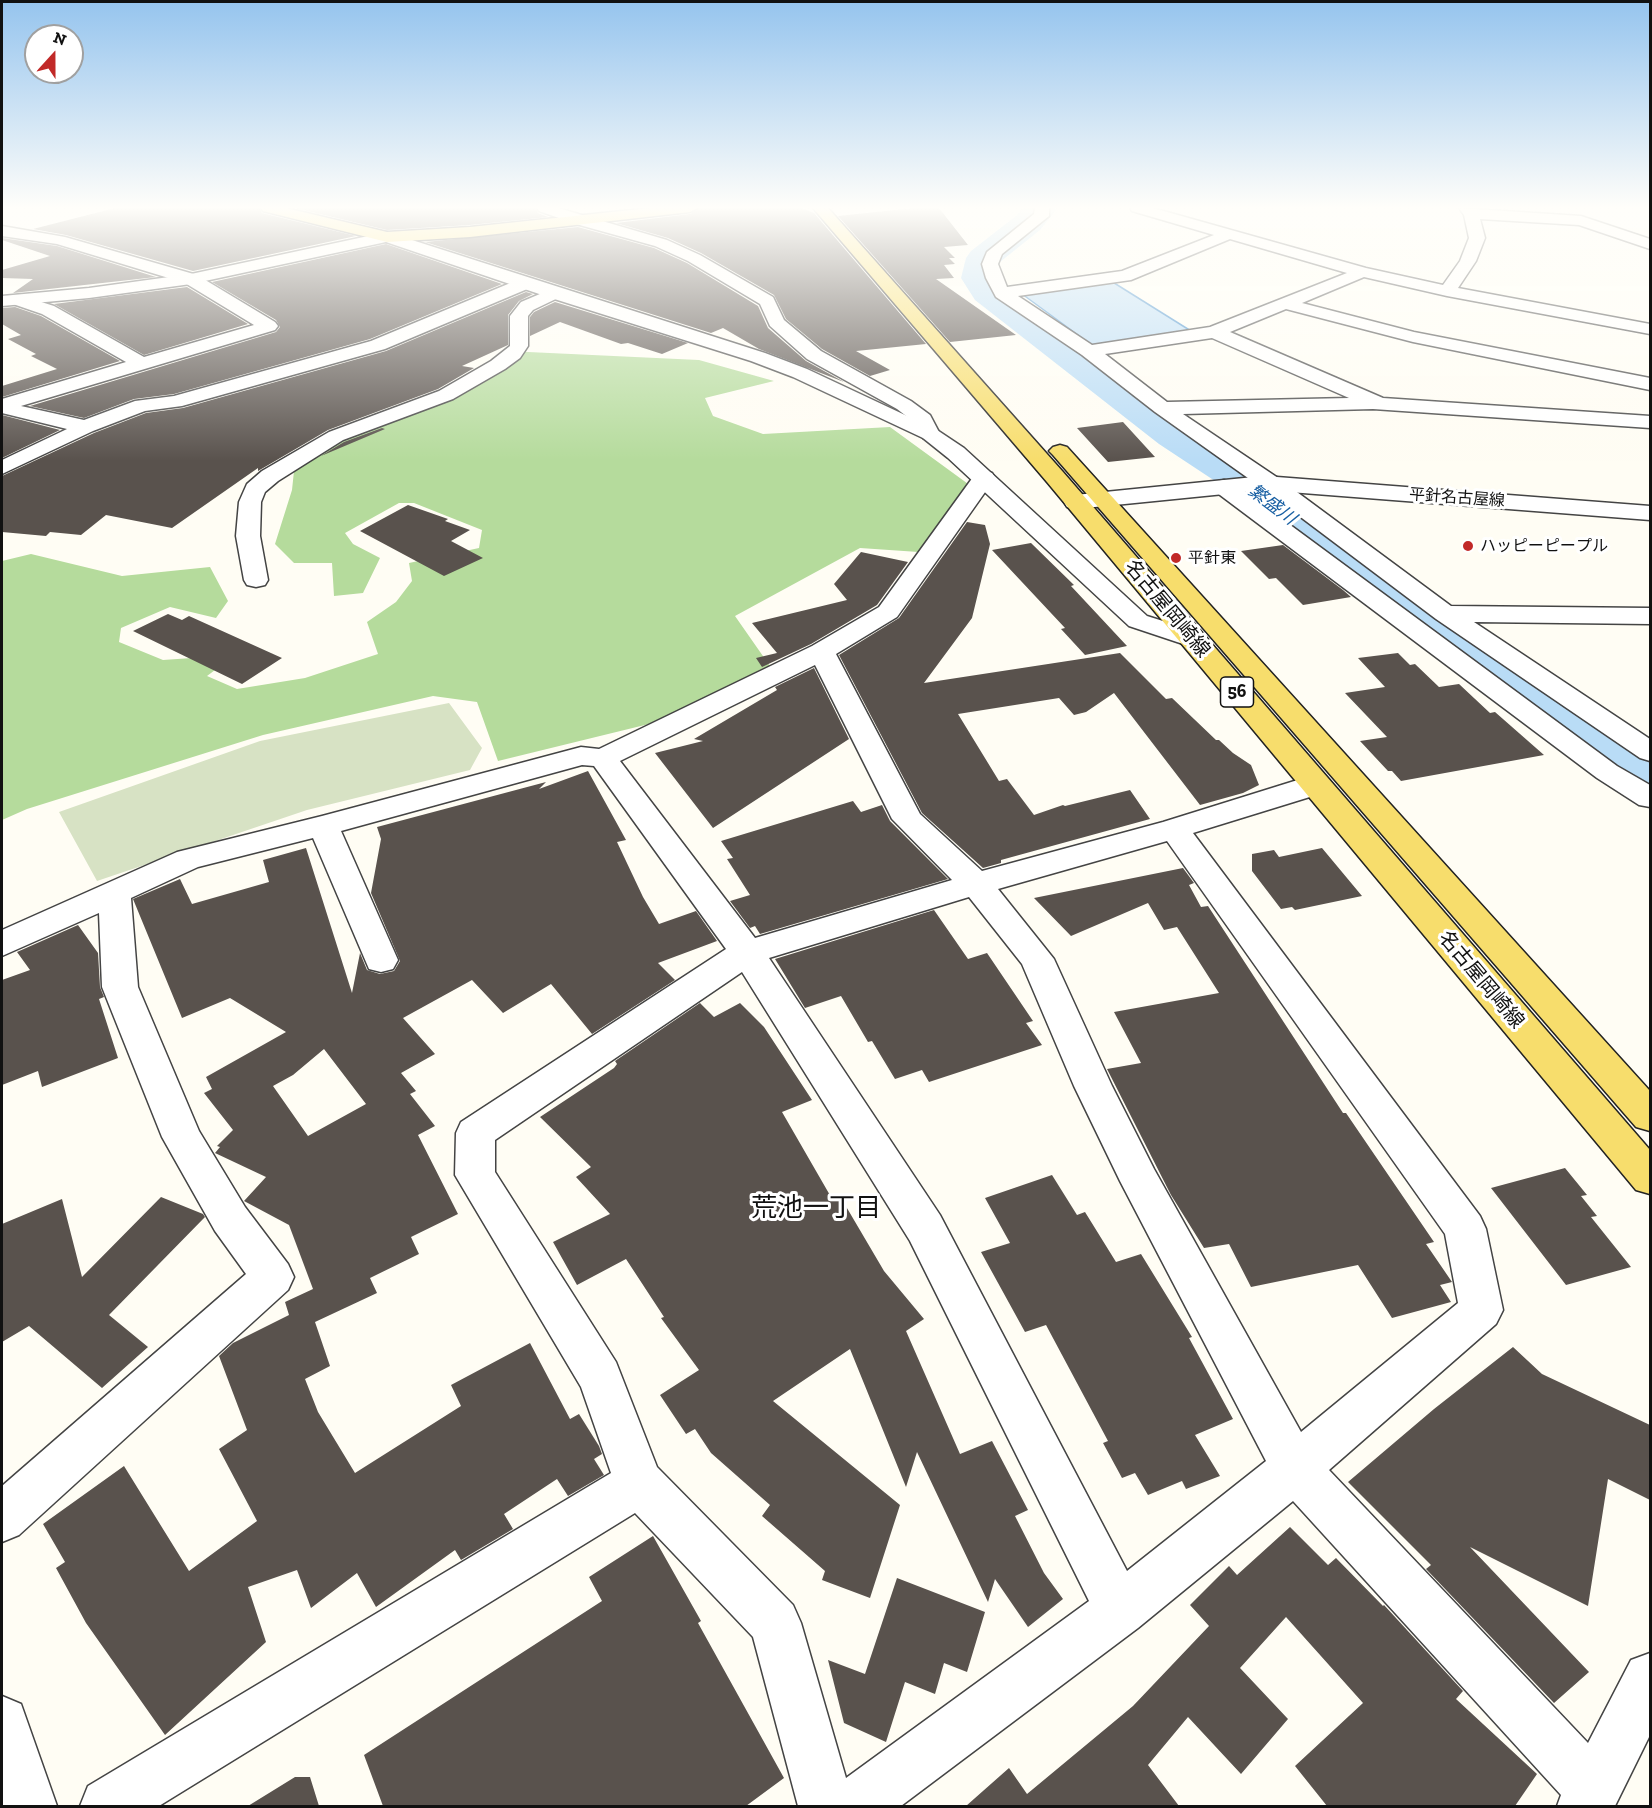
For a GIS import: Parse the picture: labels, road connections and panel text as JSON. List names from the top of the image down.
{
  "streets": {
    "main road": ["名古屋岡崎線", "56"],
    "street": ["平針名古屋線"]
  },
  "crossings": [
    ["平針名古屋線", "名古屋岡崎線"]
  ],
  "districts": ["荒池一丁目"],
  "water": ["繁盛川"],
  "places": ["ハッピーピープル", "平針東"],
  "north": "top"
}
